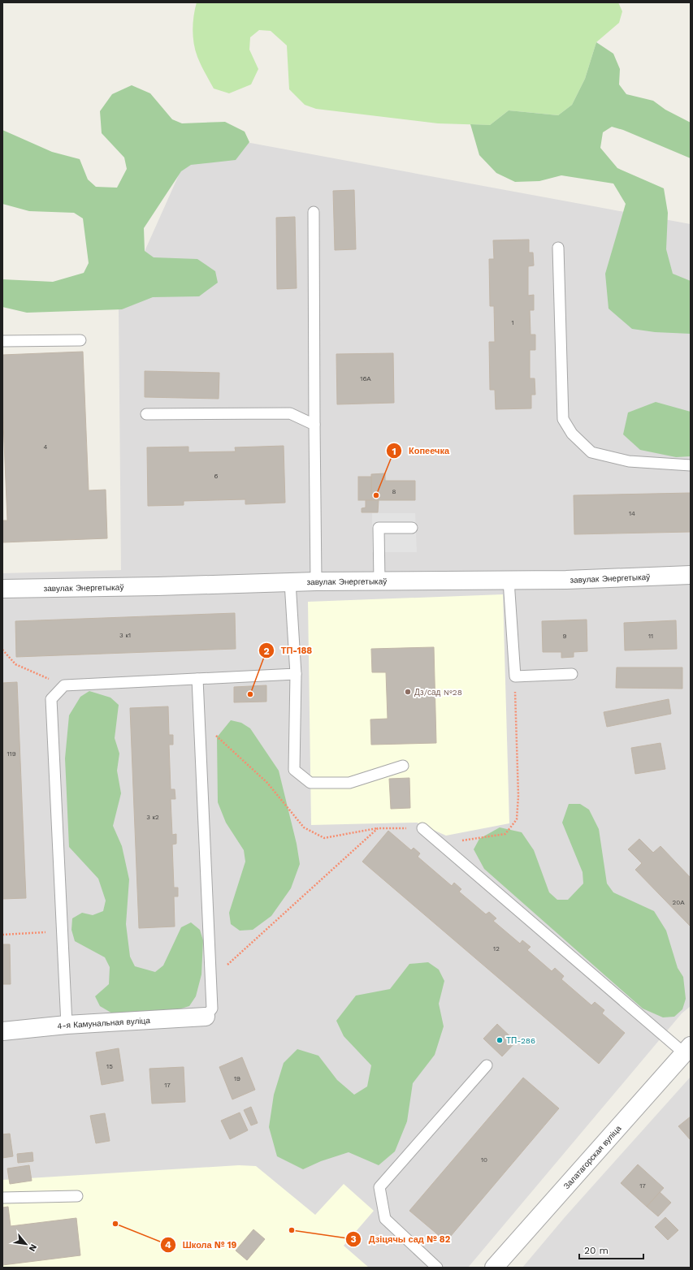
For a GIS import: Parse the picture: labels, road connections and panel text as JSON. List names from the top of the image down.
{
  "streets": {
    "street": ["завулак Энергетыкаў", "4-я Камунальная вуліца", "Залатагорская вуліца"]
  },
  "places": [
    "Копеечка",
    "Дз/сад №28",
    "ТП-188",
    "ТП-286",
    "Школа № 19",
    "Дзіцячы сад № 82"
  ],
  "house_numbers": [
    "1",
    "16А",
    "4",
    "6",
    "8",
    "14",
    "3 к1",
    "9",
    "11",
    "119",
    "3 к2",
    "20А",
    "12",
    "15",
    "19",
    "17",
    "10",
    "17"
  ],
  "scale_bar": "20 m",
  "north": "bottom right"
}
